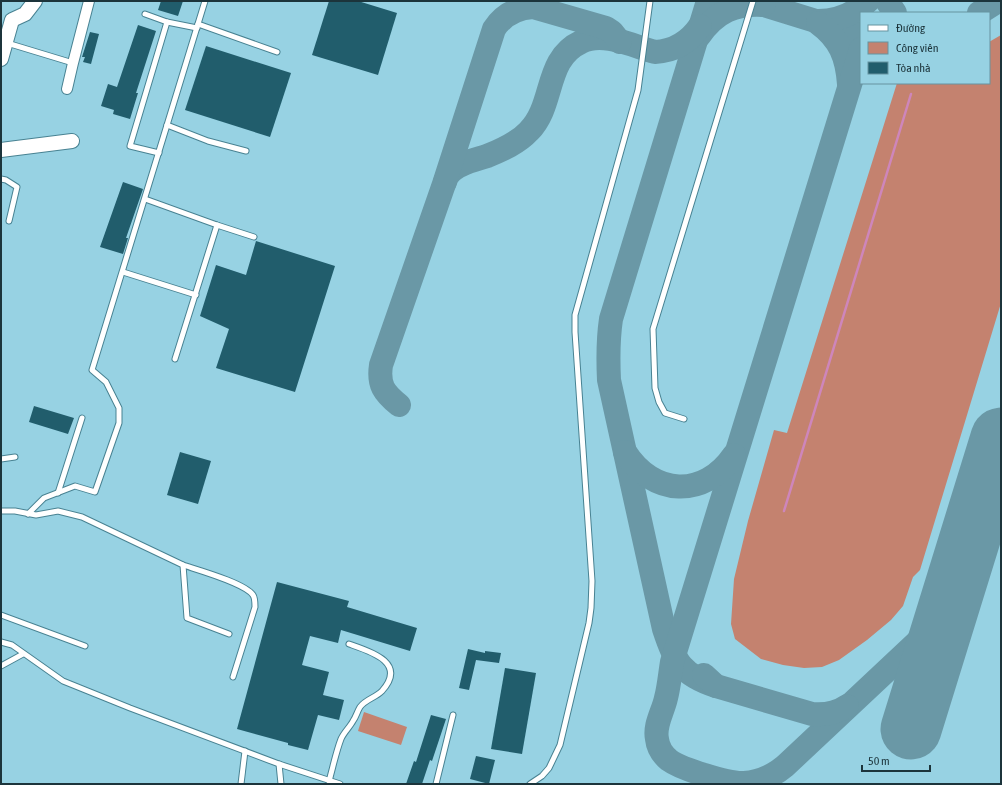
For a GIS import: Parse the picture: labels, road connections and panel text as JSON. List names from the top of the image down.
{
  "legend": ["Đường", "Công viên", "Tòa nhà"],
  "scale_bar": "50 m"
}
